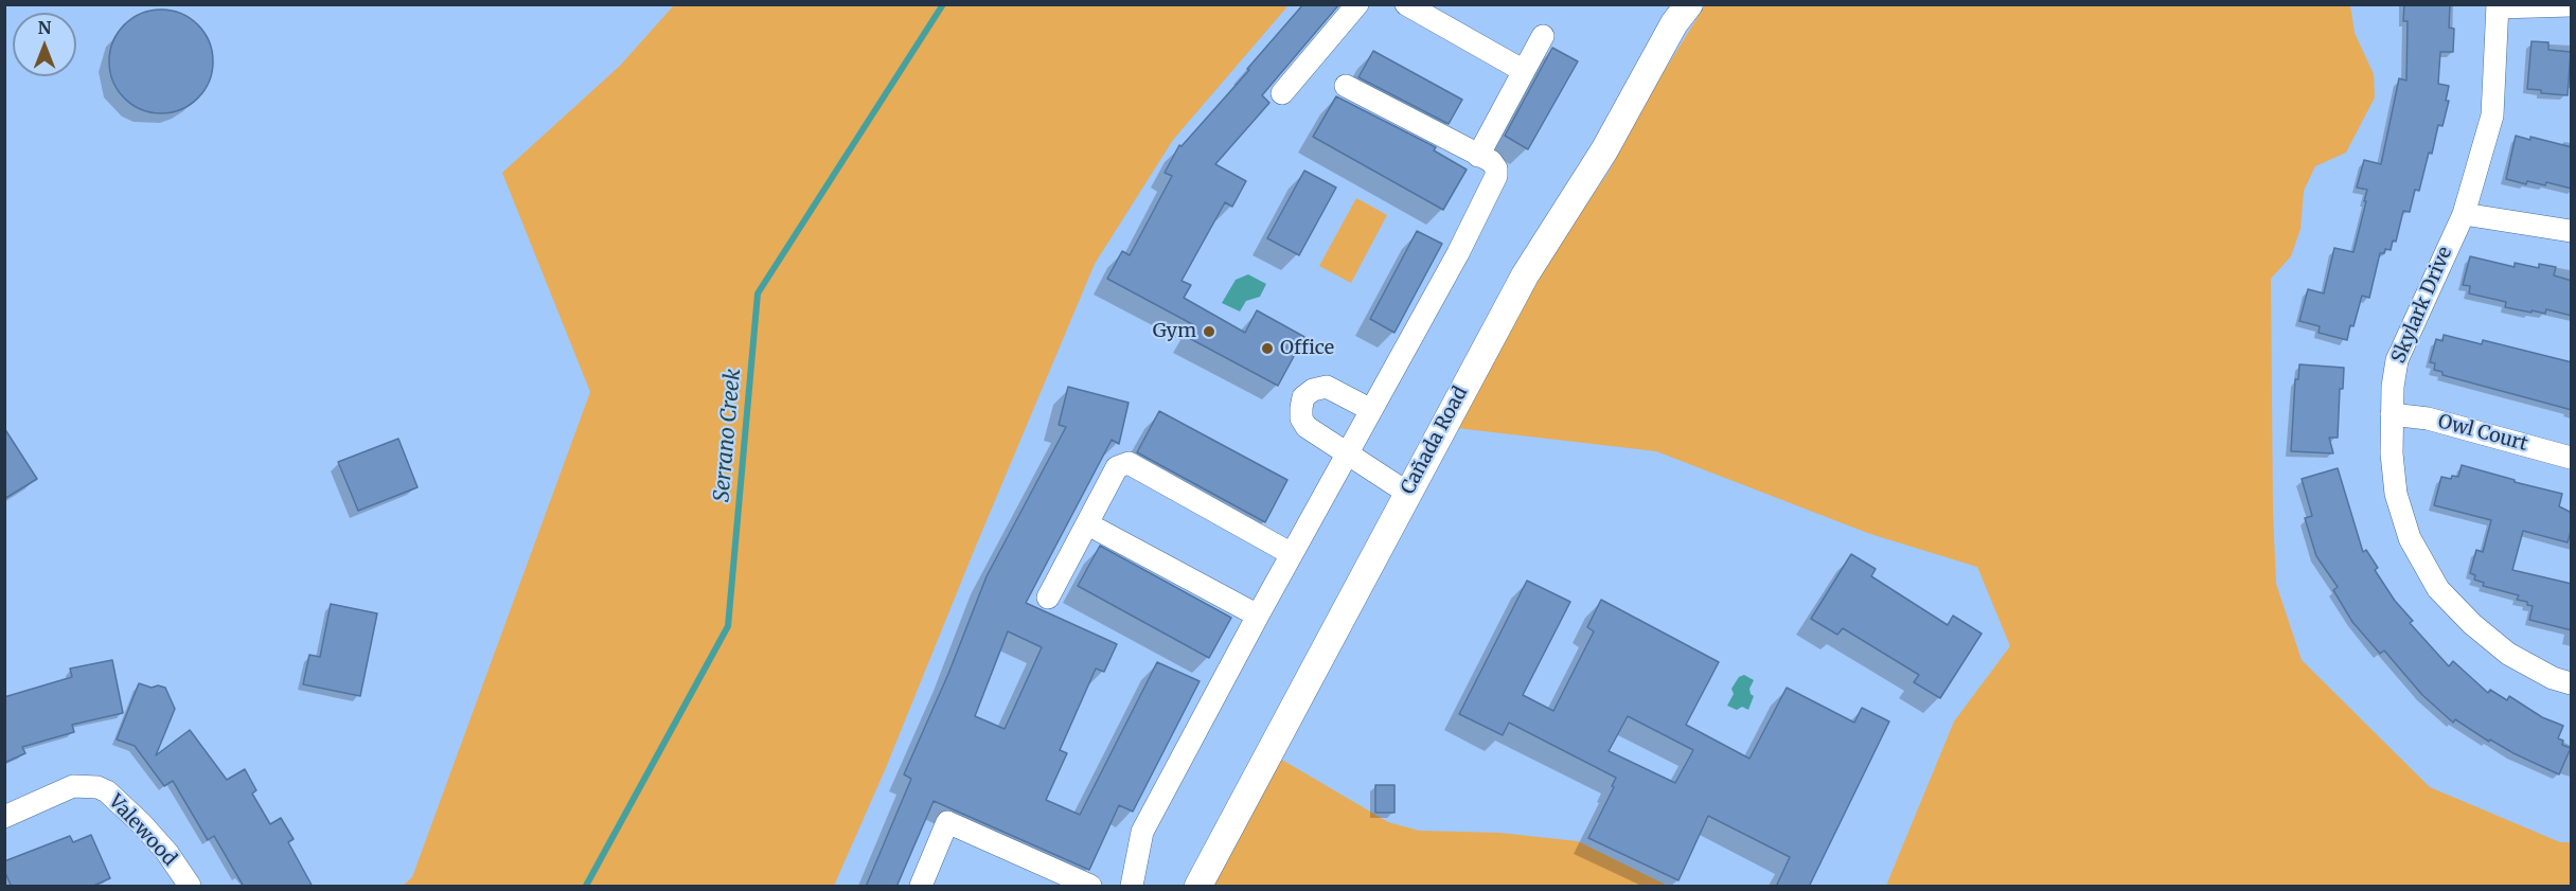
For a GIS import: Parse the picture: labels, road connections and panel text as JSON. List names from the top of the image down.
{
  "streets": {
    "street": [
      "Skylark Drive",
      "Owl Court",
      "Cañada Road",
      "Valewood"
    ]
  },
  "crossings": [
    ["Skylark Drive", "Owl Court"]
  ],
  "water": ["Serrano Creek"],
  "places": ["Gym", "Office"],
  "north": "top"
}
